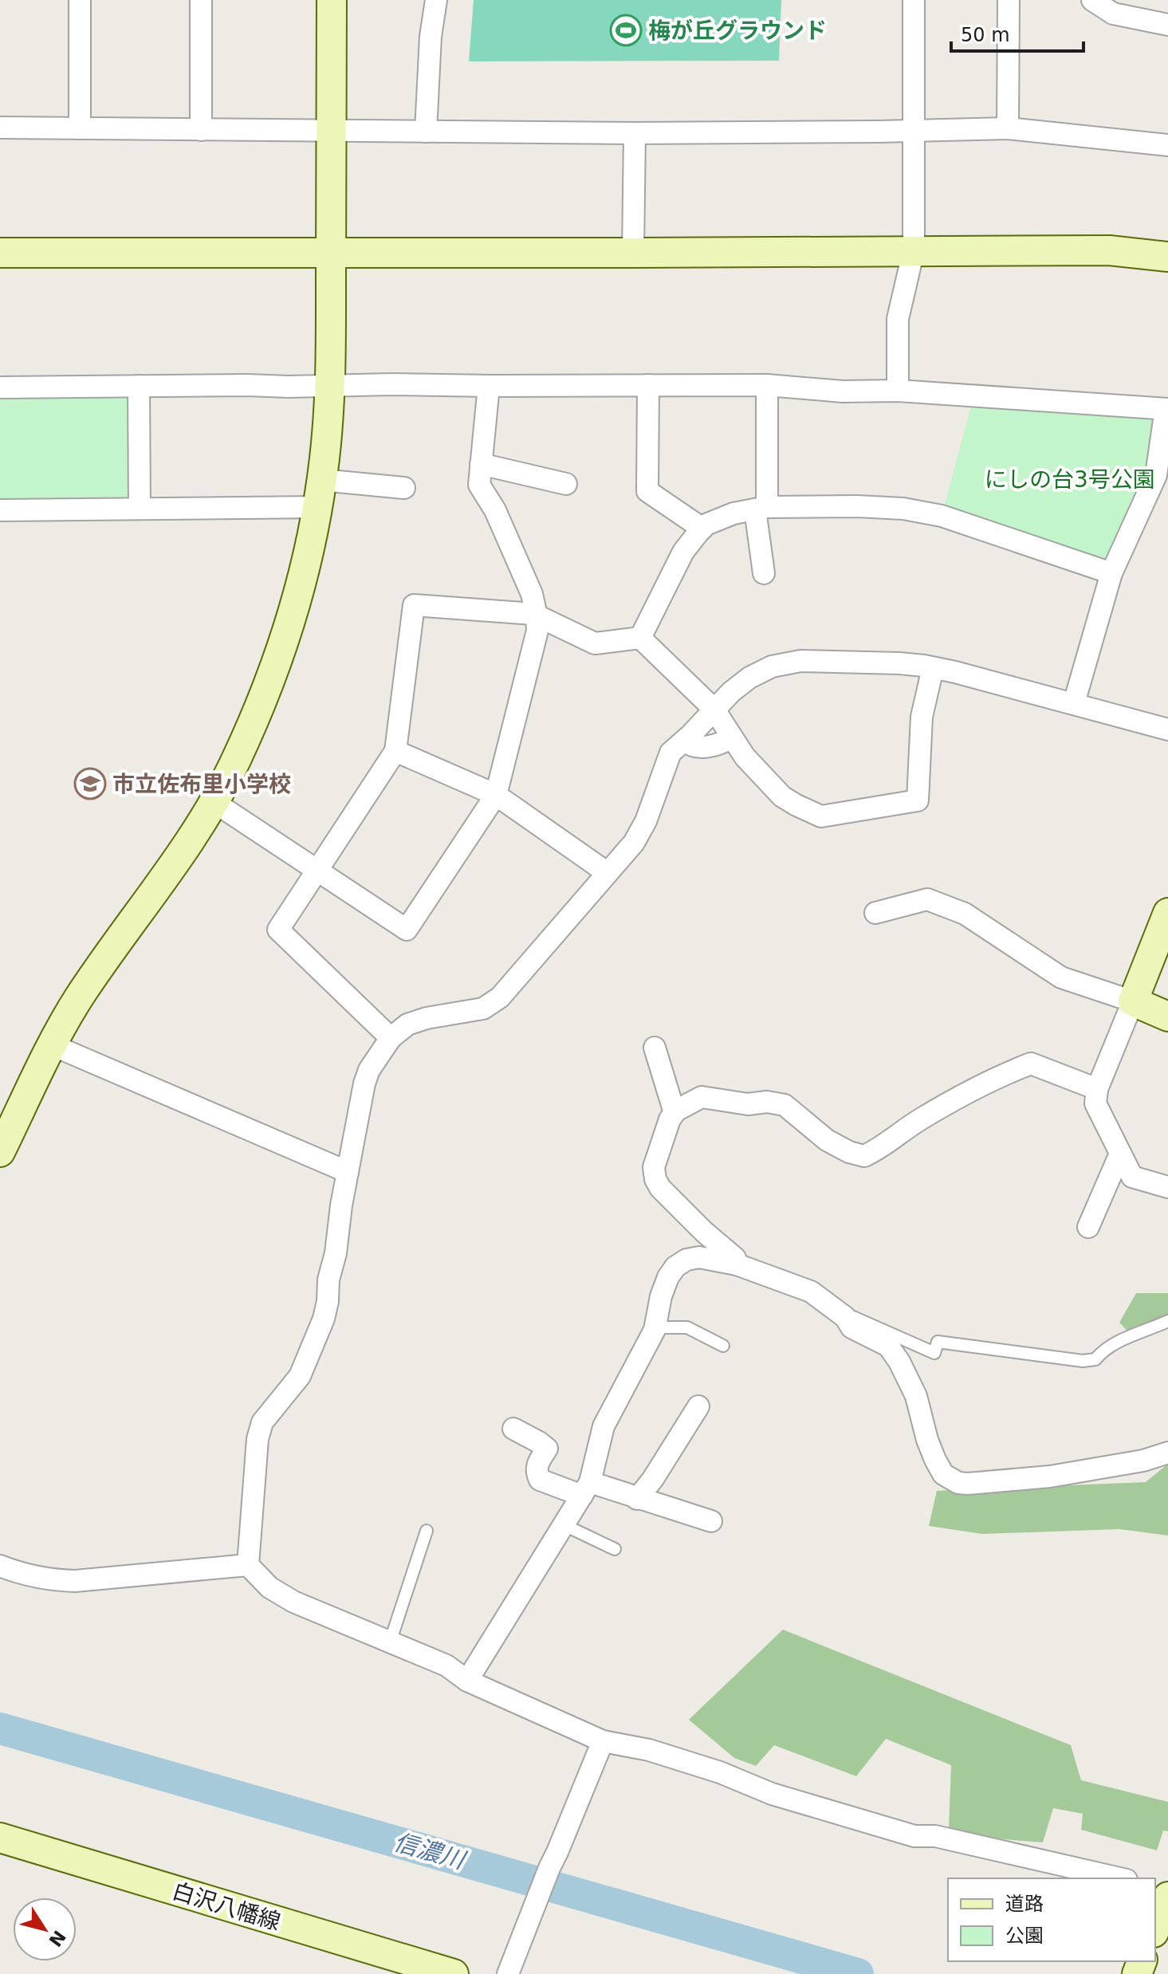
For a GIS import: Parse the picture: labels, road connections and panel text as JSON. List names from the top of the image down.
{
  "streets": {
    "street": ["白沢八幡線"]
  },
  "water": ["信濃川"],
  "parks": ["にしの台3号公園"],
  "places": {
    "sports": ["梅が丘グラウンド"],
    "school or university": ["市立佐布里小学校"]
  },
  "legend": ["道路", "公園"],
  "scale_bar": "50 m",
  "north": "bottom right"
}
